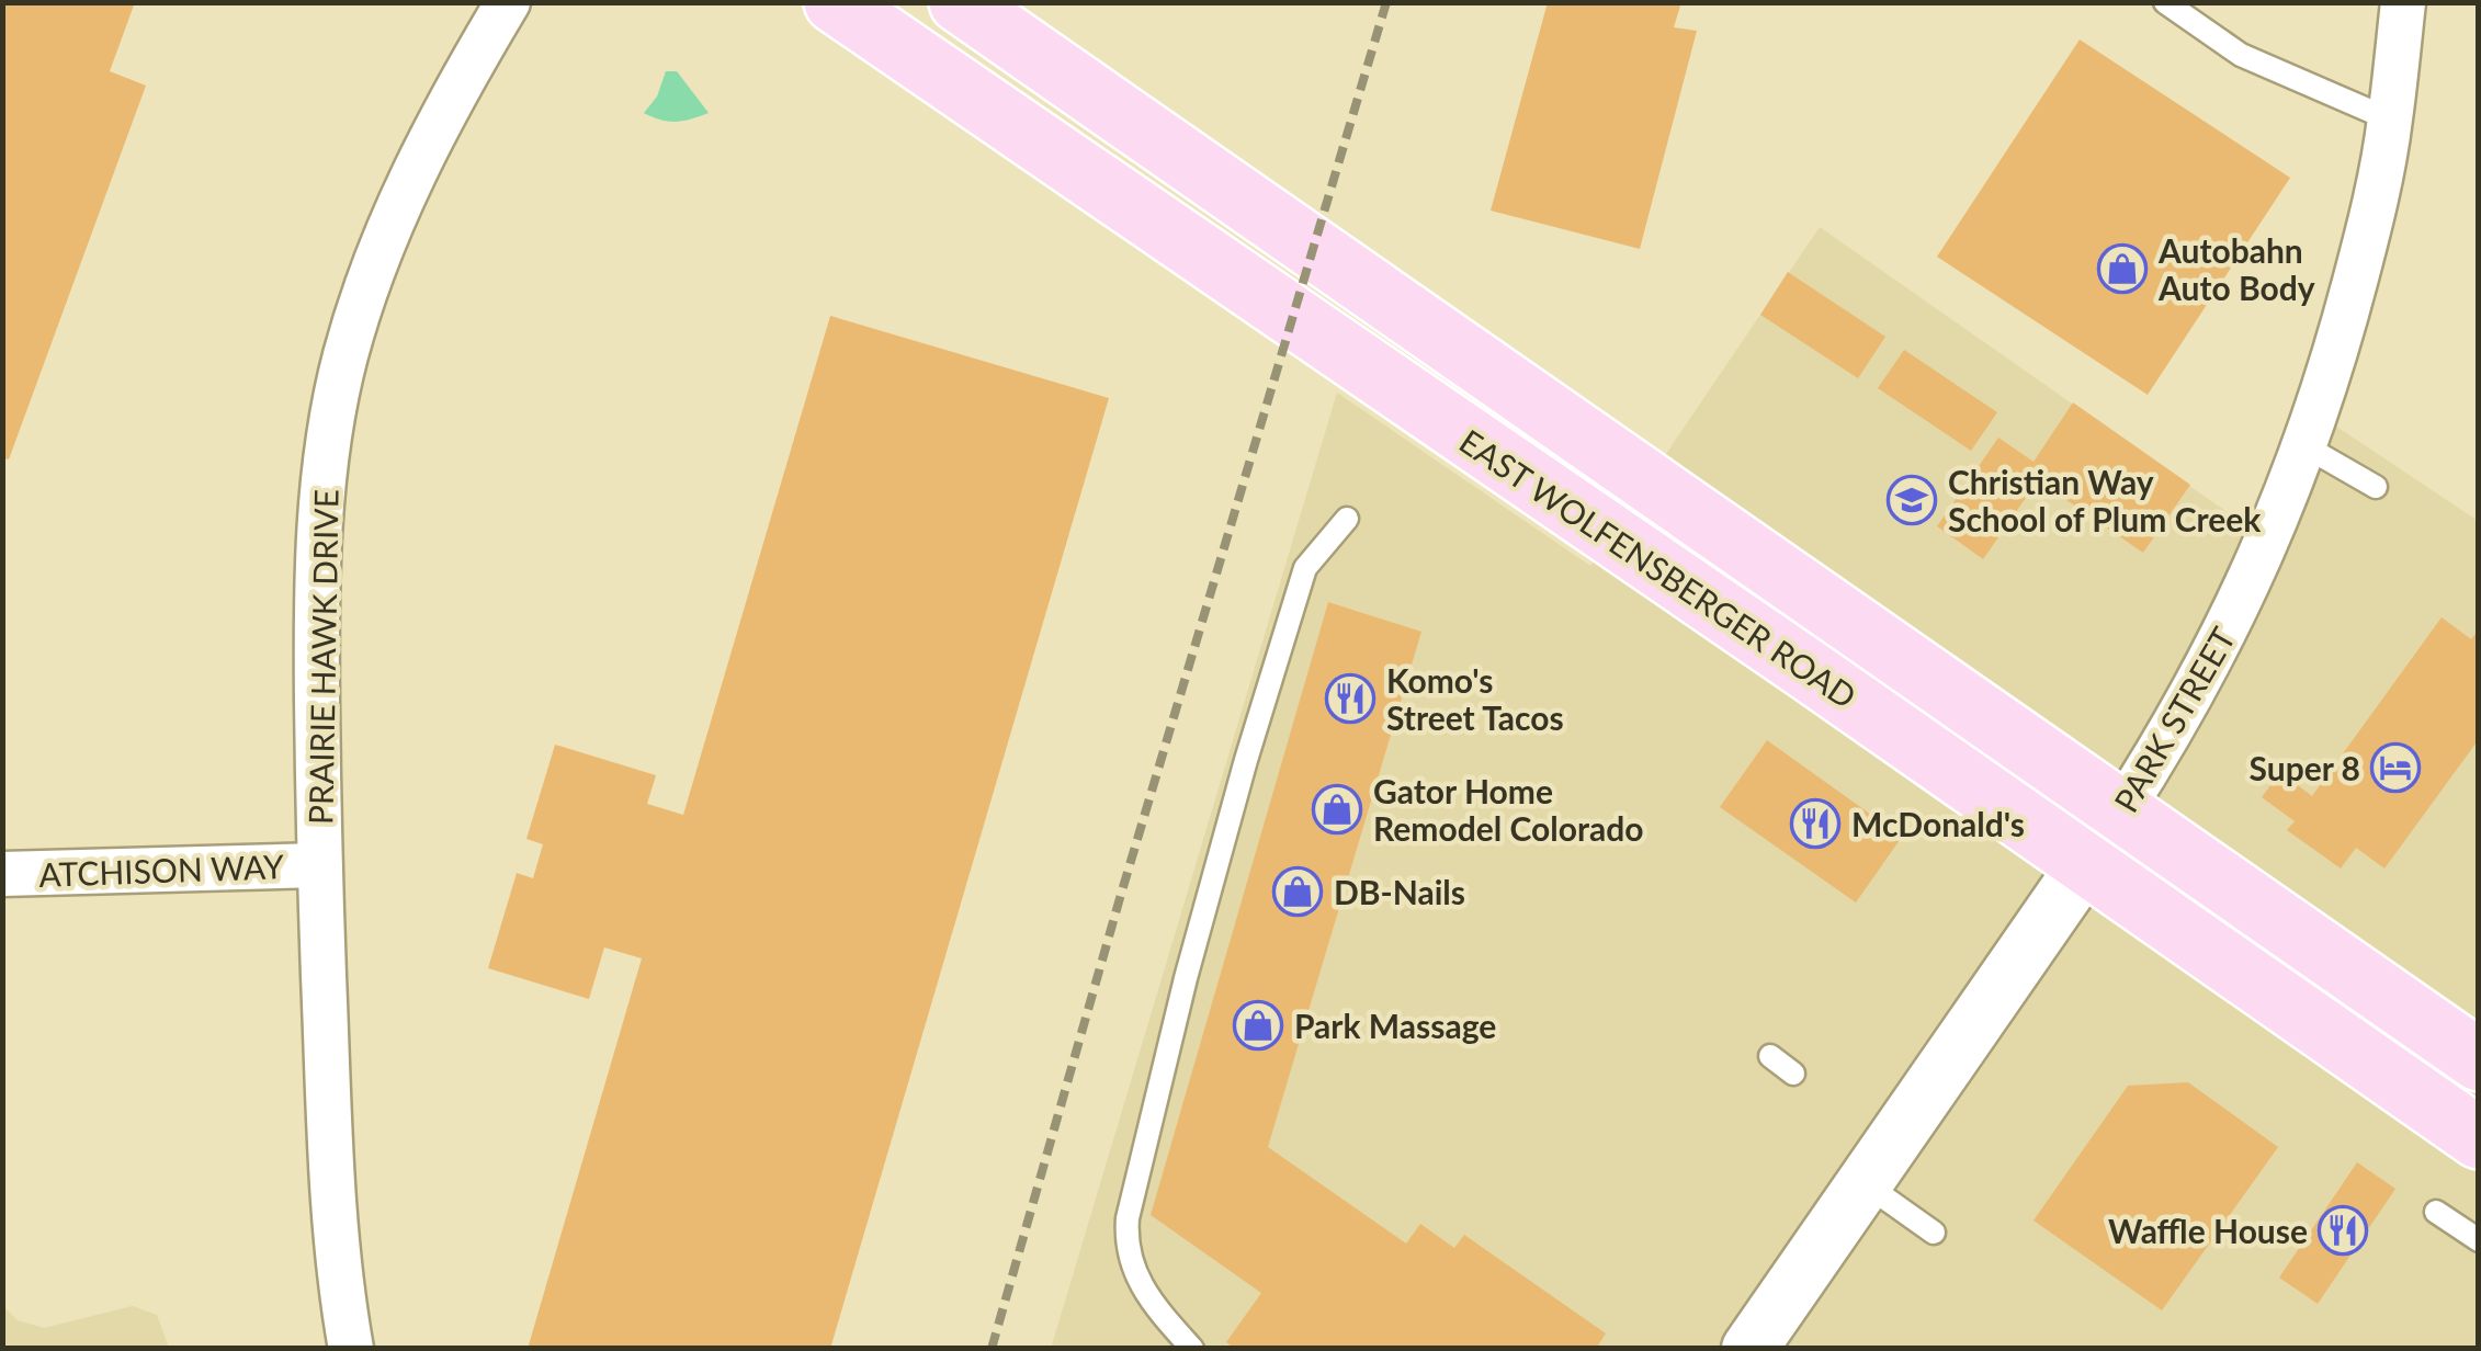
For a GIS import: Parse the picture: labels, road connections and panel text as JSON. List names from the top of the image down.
{
  "streets": {
    "main road": ["EAST WOLFENSBERGER ROAD"],
    "street": ["PRAIRIE HAWK DRIVE", "PARK STREET", "ATCHISON WAY"]
  },
  "crossings": [
    ["EAST WOLFENSBERGER ROAD", "PARK STREET"],
    ["PRAIRIE HAWK DRIVE", "ATCHISON WAY"]
  ],
  "places": {
    "shop": [
      "Autobahn Auto Body",
      "Gator Home Remodel Colorado",
      "DB-Nails",
      "Park Massage"
    ],
    "school or university": ["Christian Way School of Plum Creek"],
    "restaurant": ["Komo's Street Tacos", "McDonald's", "Waffle House"],
    "hotel": ["Super 8"]
  }
}
